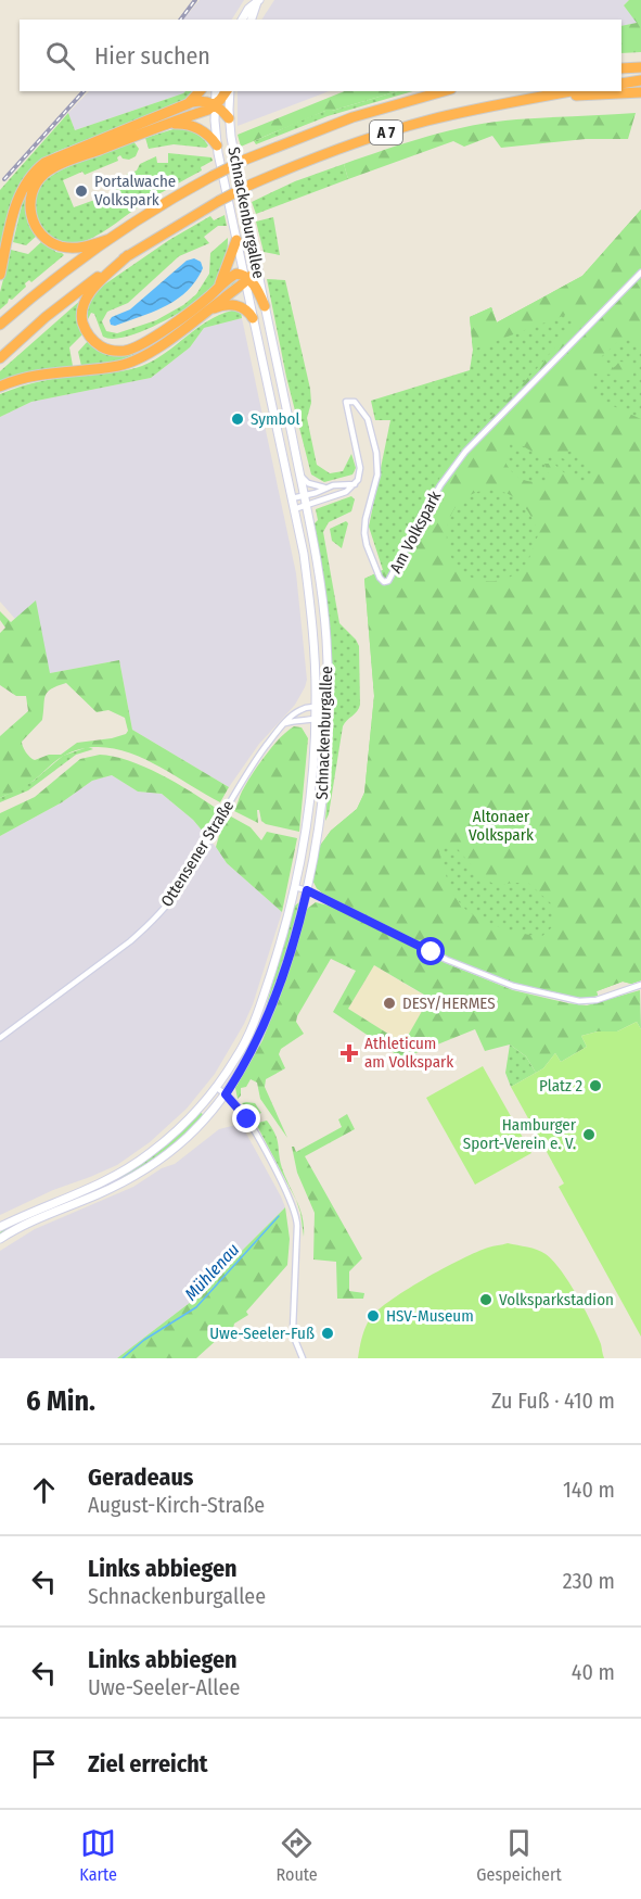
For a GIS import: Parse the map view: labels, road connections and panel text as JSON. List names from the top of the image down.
{
  "streets": {
    "highway": ["A 7"],
    "main road": ["Schnackenburgallee"],
    "street": ["Am Volkspark", "Ottensener Straße"]
  },
  "crossings": [
    ["Schnackenburgallee", "Ottensener Straße"]
  ],
  "water": ["Mühlenau"],
  "parks": ["Altonaer Volkspark"],
  "places": {
    "other": [
      "Portalwache Volkspark",
      "Symbol",
      "DESY/HERMES",
      "Platz 2",
      "Hamburger Sport-Verein e. V.",
      "Volksparkstadion",
      "HSV-Museum",
      "Uwe-Seeler-Fuß"
    ],
    "health": ["Athleticum am Volkspark"]
  },
  "page": {
    "search": "Hier suchen",
    "heading": ["6 Min.", "Zu Fuß · 410 m"],
    "list": [
      ["Geradeaus", "August-Kirch-Straße", "140 m"],
      ["Links abbiegen", "Schnackenburgallee", "230 m"],
      ["Links abbiegen", "Uwe-Seeler-Allee", "40 m"],
      "Ziel erreicht"
    ],
    "nav": ["Karte", "Route", "Gespeichert"]
  }
}
